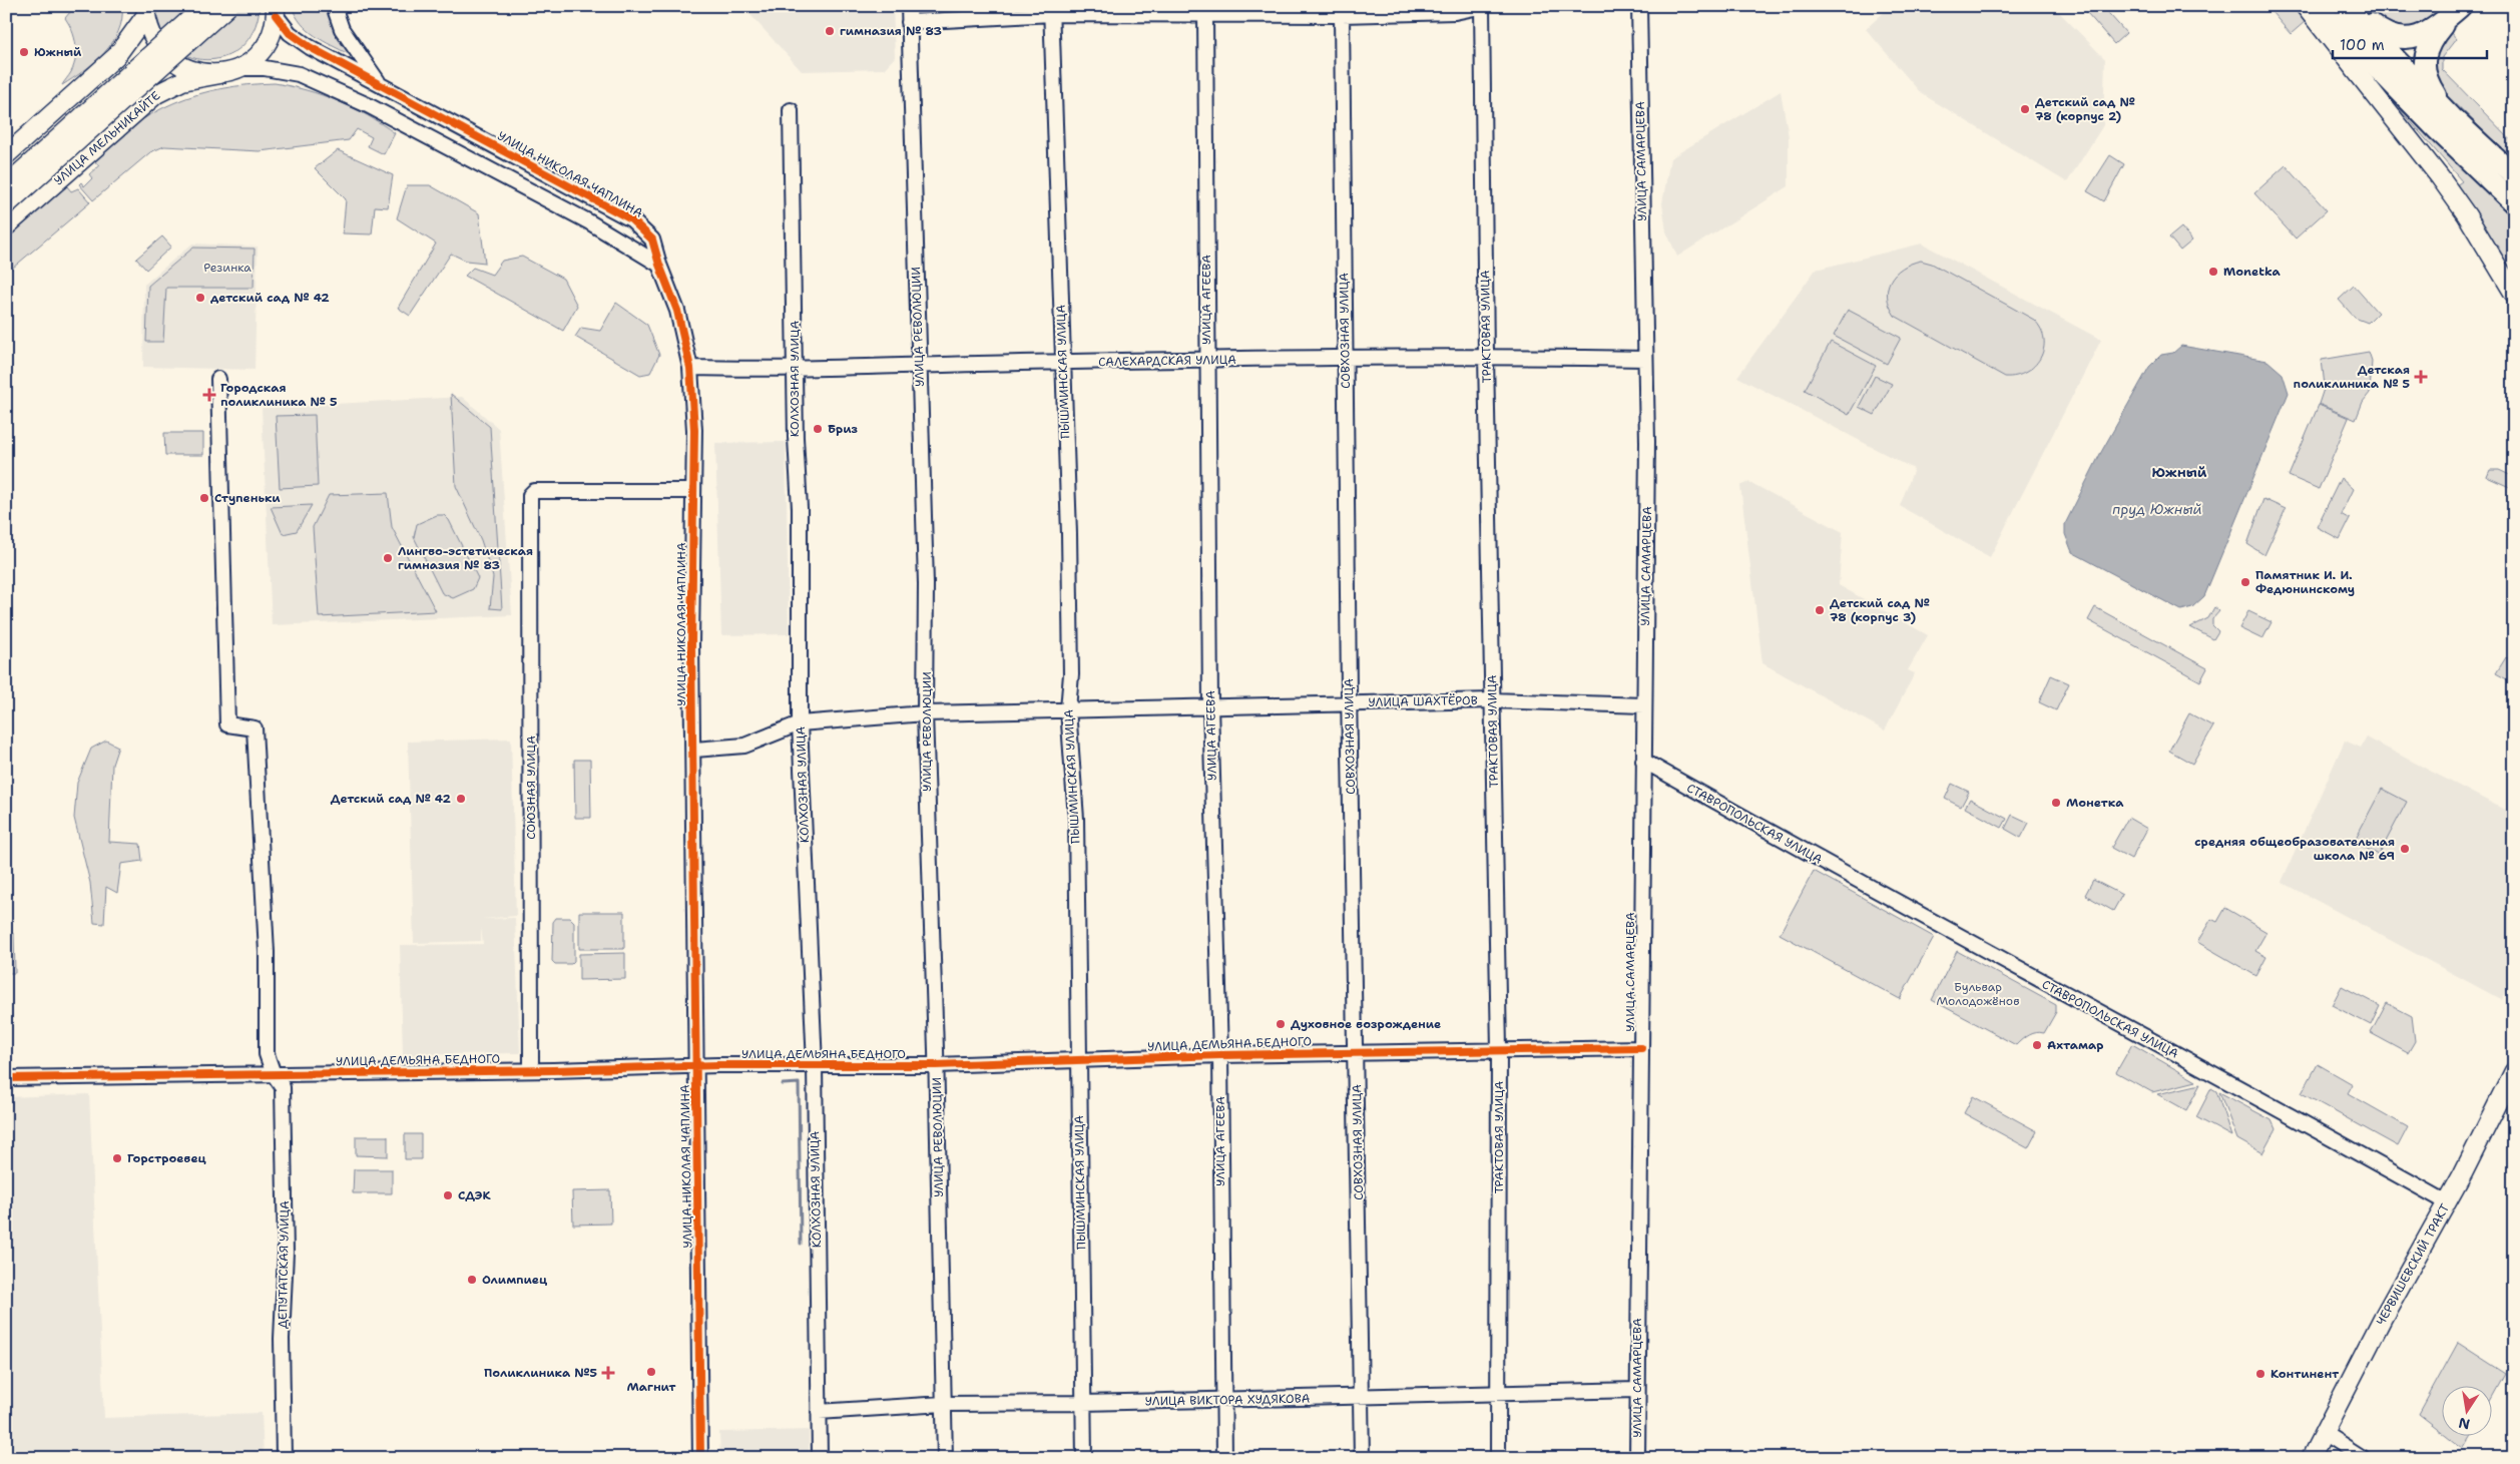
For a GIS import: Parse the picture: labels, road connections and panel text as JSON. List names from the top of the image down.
{
  "streets": {
    "main road": ["УЛИЦА МЕЛЬНИКАЙТЕ", "ЧЕРВИШЕВСКИЙ ТРАКТ"],
    "street": [
      "УЛИЦА САМАРЦЕВА",
      "УЛИЦА НИКОЛАЯ ЧАПЛИНА",
      "УЛИЦА АГЕЕВА",
      "УЛИЦА РЕВОЛЮЦИИ",
      "ТРАКТОВАЯ УЛИЦА",
      "СОВХОЗНАЯ УЛИЦА",
      "САЛЕХАРДСКАЯ УЛИЦА",
      "ПЫШМИНСКАЯ УЛИЦА",
      "КОЛХОЗНАЯ УЛИЦА",
      "УЛИЦА ШАХТЁРОВ",
      "СОЮЗНАЯ УЛИЦА",
      "СТАВРОПОЛЬСКАЯ УЛИЦА",
      "УЛИЦА ДЕМЬЯНА БЕДНОГО",
      "ДЕПУТАТСКАЯ УЛИЦА",
      "УЛИЦА ВИКТОРА ХУДЯКОВА"
    ]
  },
  "crossings": [
    ["УЛИЦА САМАРЦЕВА", "САЛЕХАРДСКАЯ УЛИЦА"],
    ["УЛИЦА САМАРЦЕВА", "УЛИЦА ШАХТЁРОВ"],
    ["УЛИЦА САМАРЦЕВА", "СТАВРОПОЛЬСКАЯ УЛИЦА"],
    ["УЛИЦА САМАРЦЕВА", "УЛИЦА ДЕМЬЯНА БЕДНОГО"],
    ["УЛИЦА САМАРЦЕВА", "УЛИЦА ВИКТОРА ХУДЯКОВА"],
    ["УЛИЦА НИКОЛАЯ ЧАПЛИНА", "САЛЕХАРДСКАЯ УЛИЦА"],
    ["УЛИЦА НИКОЛАЯ ЧАПЛИНА", "УЛИЦА ШАХТЁРОВ"],
    ["УЛИЦА НИКОЛАЯ ЧАПЛИНА", "СОЮЗНАЯ УЛИЦА"],
    ["УЛИЦА НИКОЛАЯ ЧАПЛИНА", "УЛИЦА ДЕМЬЯНА БЕДНОГО"],
    ["УЛИЦА АГЕЕВА", "САЛЕХАРДСКАЯ УЛИЦА"],
    ["УЛИЦА АГЕЕВА", "УЛИЦА ШАХТЁРОВ"],
    ["УЛИЦА АГЕЕВА", "УЛИЦА ДЕМЬЯНА БЕДНОГО"],
    ["УЛИЦА АГЕЕВА", "УЛИЦА ВИКТОРА ХУДЯКОВА"],
    ["УЛИЦА РЕВОЛЮЦИИ", "САЛЕХАРДСКАЯ УЛИЦА"],
    ["УЛИЦА РЕВОЛЮЦИИ", "УЛИЦА ШАХТЁРОВ"],
    ["УЛИЦА РЕВОЛЮЦИИ", "УЛИЦА ДЕМЬЯНА БЕДНОГО"],
    ["УЛИЦА РЕВОЛЮЦИИ", "УЛИЦА ВИКТОРА ХУДЯКОВА"],
    ["ТРАКТОВАЯ УЛИЦА", "САЛЕХАРДСКАЯ УЛИЦА"],
    ["ТРАКТОВАЯ УЛИЦА", "УЛИЦА ШАХТЁРОВ"],
    ["ТРАКТОВАЯ УЛИЦА", "УЛИЦА ДЕМЬЯНА БЕДНОГО"],
    ["ТРАКТОВАЯ УЛИЦА", "УЛИЦА ВИКТОРА ХУДЯКОВА"],
    ["СОВХОЗНАЯ УЛИЦА", "САЛЕХАРДСКАЯ УЛИЦА"],
    ["СОВХОЗНАЯ УЛИЦА", "УЛИЦА ШАХТЁРОВ"],
    ["СОВХОЗНАЯ УЛИЦА", "УЛИЦА ДЕМЬЯНА БЕДНОГО"],
    ["СОВХОЗНАЯ УЛИЦА", "УЛИЦА ВИКТОРА ХУДЯКОВА"],
    ["САЛЕХАРДСКАЯ УЛИЦА", "ПЫШМИНСКАЯ УЛИЦА"],
    ["САЛЕХАРДСКАЯ УЛИЦА", "КОЛХОЗНАЯ УЛИЦА"],
    ["ПЫШМИНСКАЯ УЛИЦА", "УЛИЦА ШАХТЁРОВ"],
    ["ПЫШМИНСКАЯ УЛИЦА", "УЛИЦА ДЕМЬЯНА БЕДНОГО"],
    ["ПЫШМИНСКАЯ УЛИЦА", "УЛИЦА ВИКТОРА ХУДЯКОВА"],
    ["КОЛХОЗНАЯ УЛИЦА", "УЛИЦА ШАХТЁРОВ"],
    ["КОЛХОЗНАЯ УЛИЦА", "УЛИЦА ДЕМЬЯНА БЕДНОГО"],
    ["КОЛХОЗНАЯ УЛИЦА", "УЛИЦА ВИКТОРА ХУДЯКОВА"],
    ["СОЮЗНАЯ УЛИЦА", "УЛИЦА ДЕМЬЯНА БЕДНОГО"],
    ["СТАВРОПОЛЬСКАЯ УЛИЦА", "ЧЕРВИШЕВСКИЙ ТРАКТ"],
    ["УЛИЦА ДЕМЬЯНА БЕДНОГО", "ДЕПУТАТСКАЯ УЛИЦА"]
  ],
  "districts": ["Южный"],
  "water": ["пруд Южный"],
  "parks": ["Резинка", "Бульвар Молодожёнов"],
  "places": {
    "other": [
      "гимназия № 83",
      "Южный",
      "Детский сад № 78 (корпус 2)",
      "Monetka",
      "детский сад № 42",
      "Бриз",
      "Ступеньки",
      "Лингво-эстетическая гимназия № 83",
      "Памятник И. И. Федюнинскому",
      "Детский сад № 78 (корпус 3)",
      "Детский сад № 42",
      "Монетка",
      "средняя общеобразовательная школа № 69",
      "Духовное возрождение",
      "Ахтамар",
      "Горстроевец",
      "СДЭК",
      "Олимпиец",
      "Магнит",
      "Континент"
    ],
    "health": ["Детская поликлиника № 5", "Городская поликлиника № 5", "Поликлиника №5"]
  },
  "scale_bar": "100 m",
  "north": "bottom"
}
